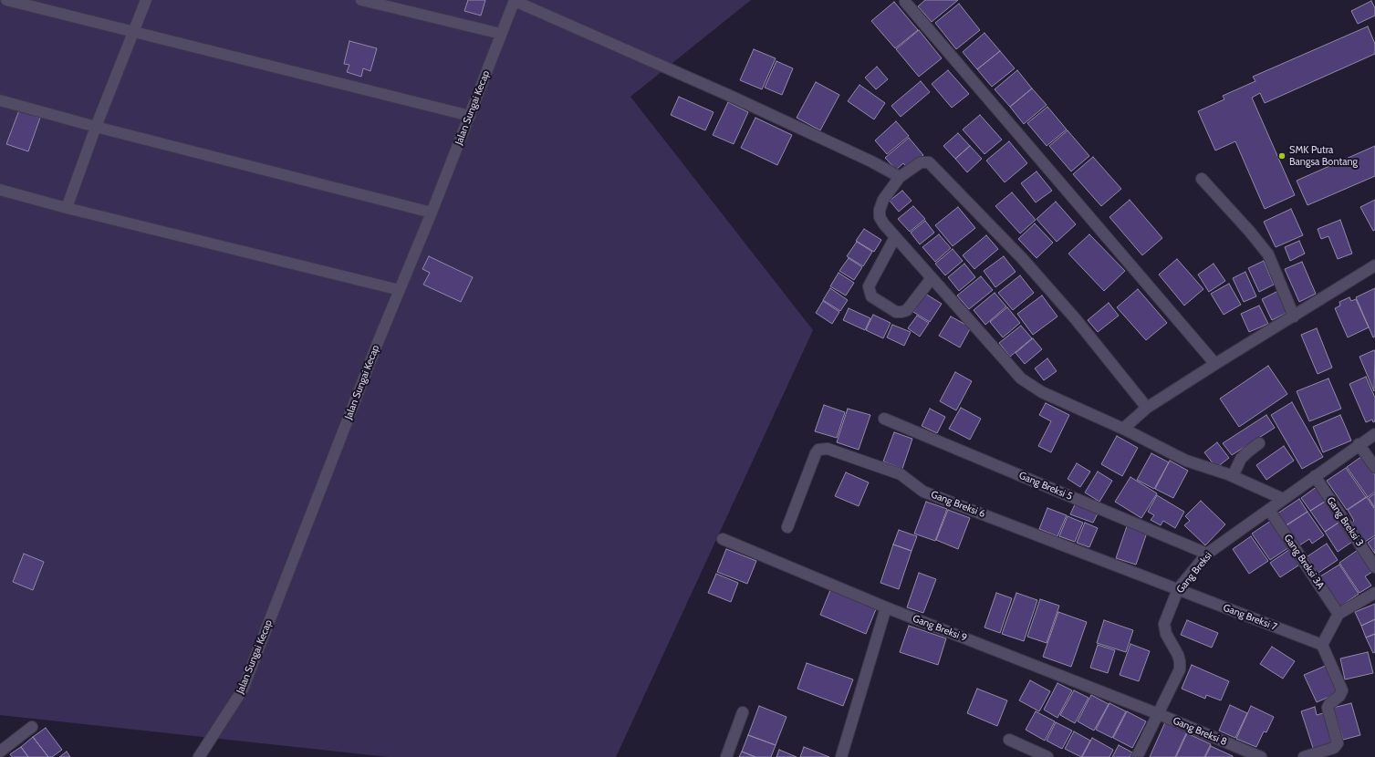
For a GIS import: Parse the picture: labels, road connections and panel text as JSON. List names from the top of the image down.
{
  "streets": {
    "street": [
      "Jalan Sungai Kecap",
      "Gang Breksi 5",
      "Gang Breksi 6",
      "Gang Breksi 3",
      "Gang Breksi 3A",
      "Gang Breksi",
      "Gang Breksi 7",
      "Gang Breksi 9",
      "Gang Breksi 8"
    ]
  },
  "crossings": [
    ["Gang Breksi 5", "Gang Breksi"],
    ["Gang Breksi 6", "Gang Breksi"],
    ["Gang Breksi 6", "Gang Breksi 7"],
    ["Gang Breksi 3", "Gang Breksi"],
    ["Gang Breksi 3A", "Gang Breksi"],
    ["Gang Breksi", "Gang Breksi 7"],
    ["Gang Breksi", "Gang Breksi 9"],
    ["Gang Breksi", "Gang Breksi 8"],
    ["Gang Breksi 9", "Gang Breksi 8"]
  ],
  "places": ["SMK Putra Bangsa Bontang"]
}
